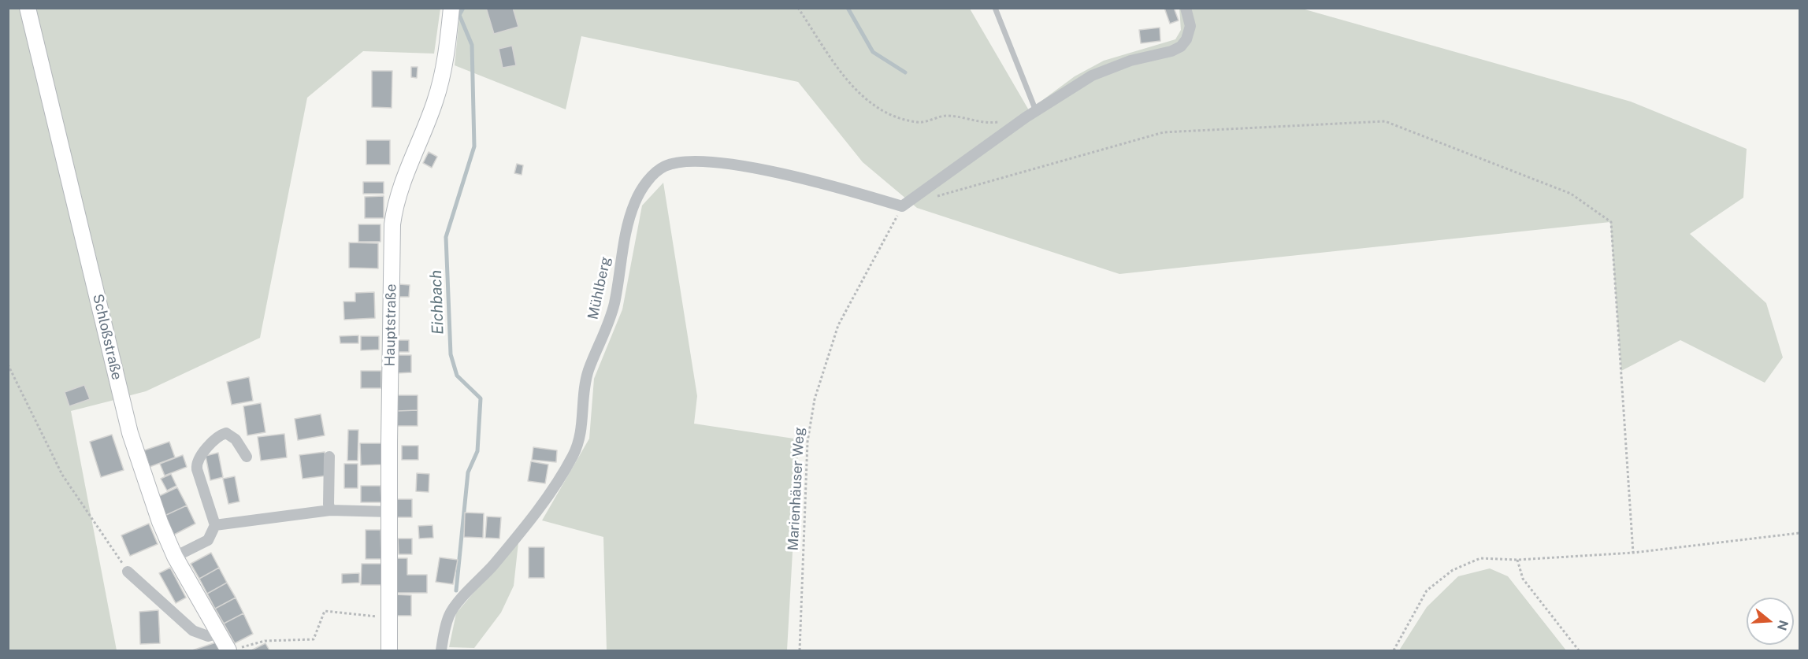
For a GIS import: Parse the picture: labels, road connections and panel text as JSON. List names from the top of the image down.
{
  "streets": {
    "street": ["Mühlberg", "Hauptstraße", "Schloßstraße"],
    "path": ["Marienhäuser Weg"]
  },
  "crossings": [
    ["Mühlberg", "Marienhäuser Weg"]
  ],
  "water": ["Eichbach"],
  "north": "right"
}
